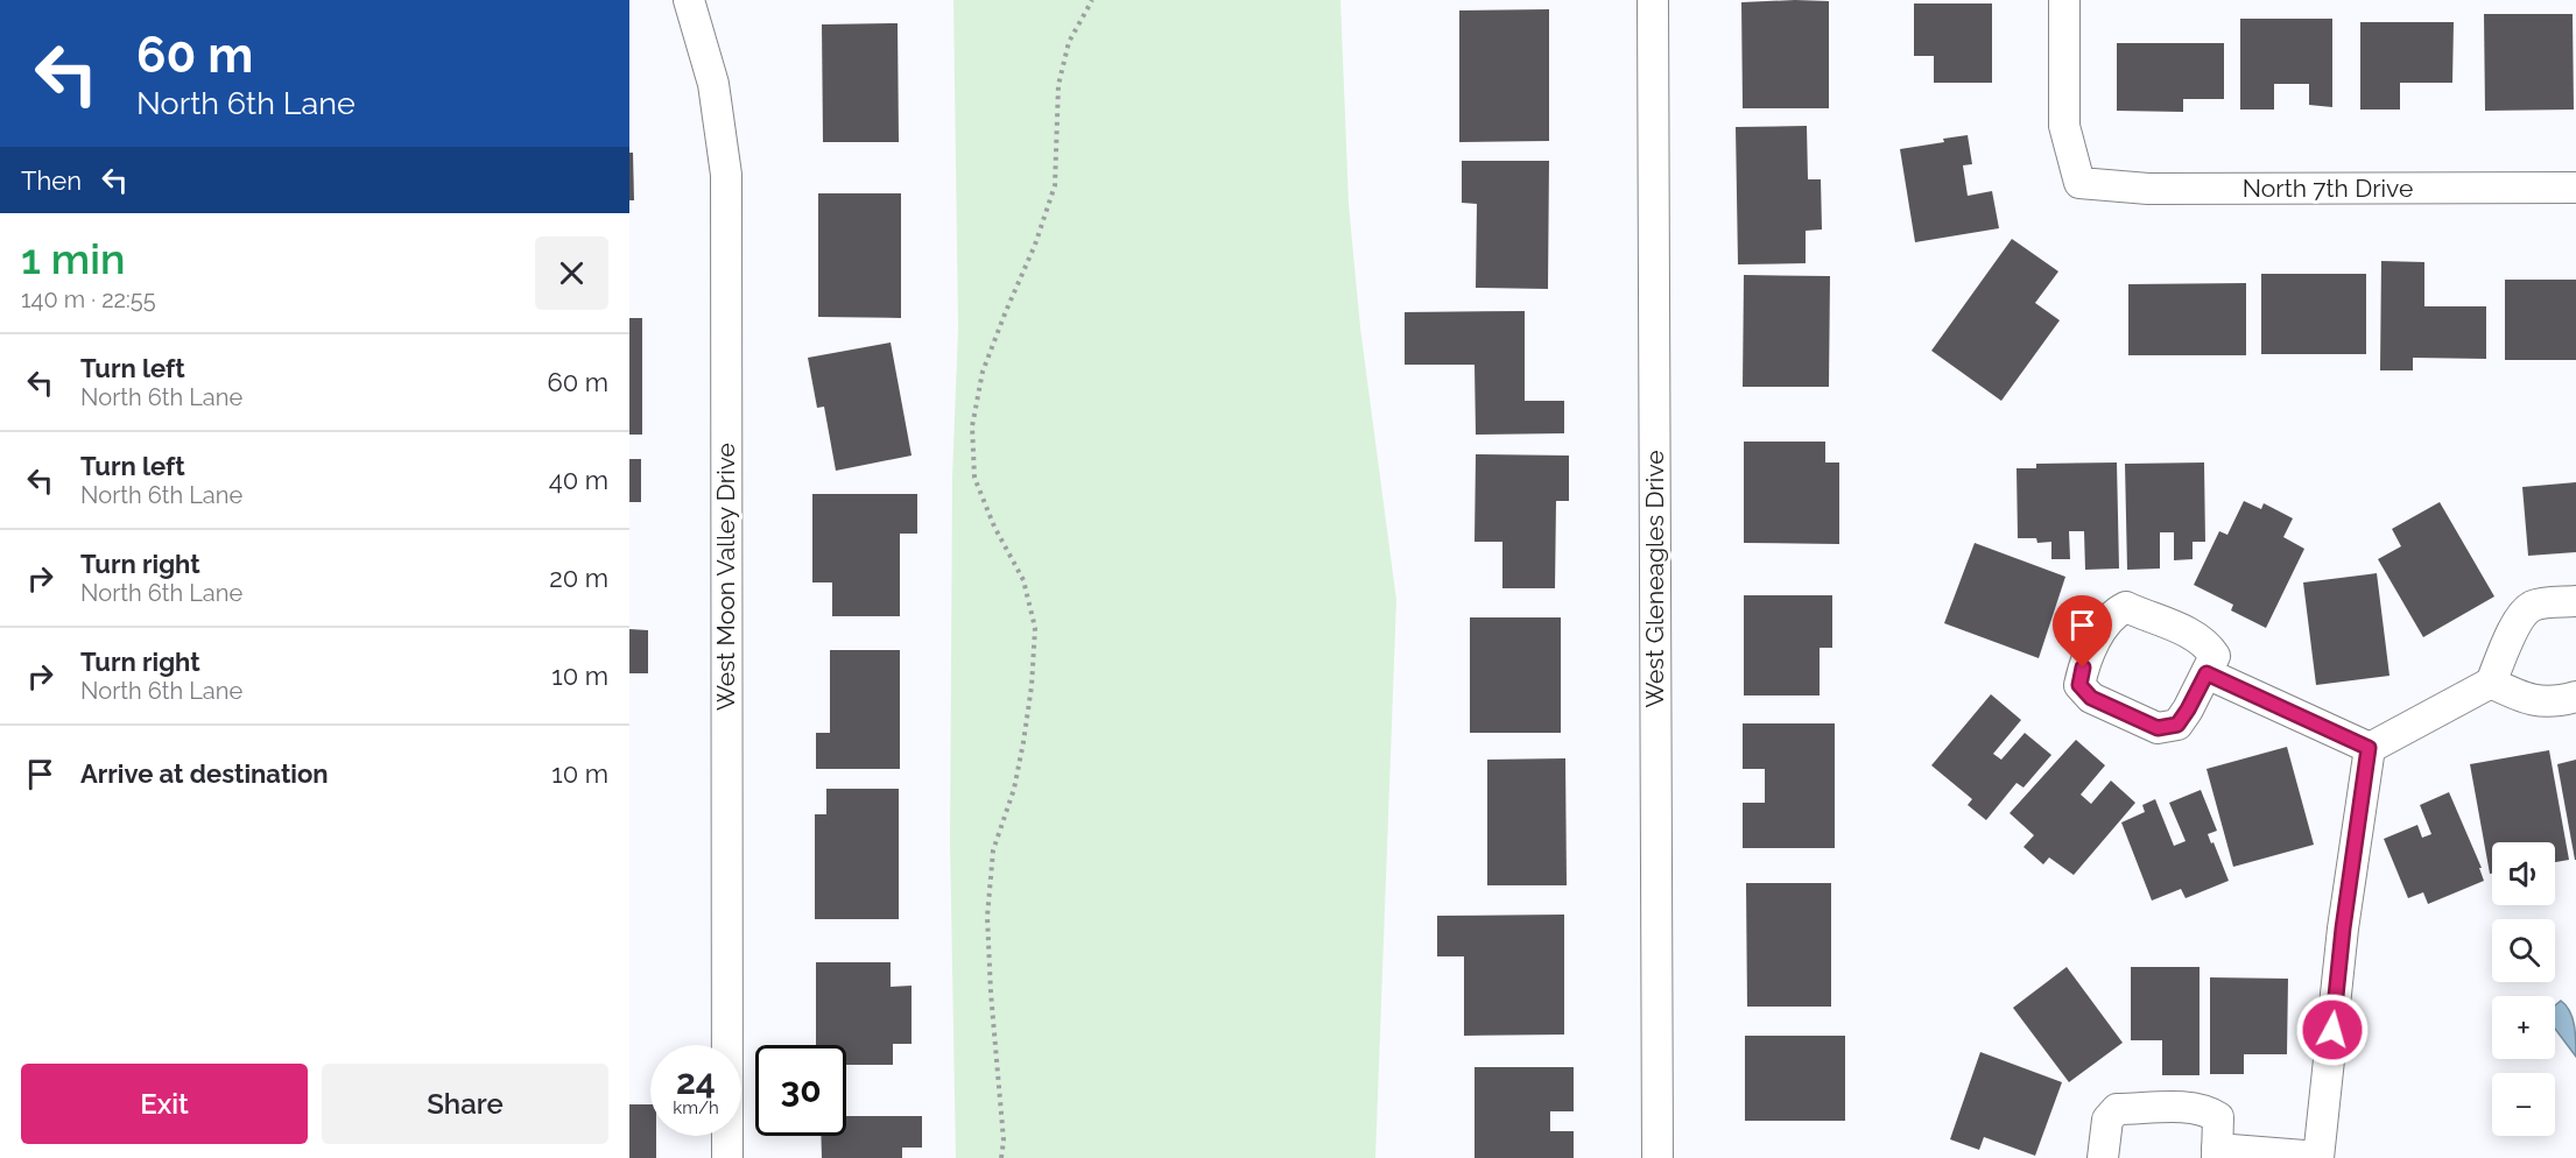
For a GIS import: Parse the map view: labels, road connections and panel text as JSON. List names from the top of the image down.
{
  "streets": {
    "street": ["North 7th Drive", "West Moon Valley Drive", "West Gleneagles Drive"]
  },
  "page": {
    "turn": ["60 m", "North 6th Lane"],
    "then": "Then",
    "heading": ["1 min", "140 m · 22:55"],
    "list": [
      {
        "name": "Turn left",
        "note": "North 6th Lane",
        "value": "60 m"
      },
      {
        "name": "Turn left",
        "note": "North 6th Lane",
        "value": "40 m"
      },
      {
        "name": "Turn right",
        "note": "North 6th Lane",
        "value": "20 m"
      },
      {
        "name": "Turn right",
        "note": "North 6th Lane",
        "value": "10 m"
      },
      {
        "name": "Arrive at destination",
        "value": "10 m"
      }
    ],
    "map_buttons": ["+", "−"],
    "speed": "24 km/h",
    "limit": "30",
    "buttons": ["Exit", "Share"]
  }
}
